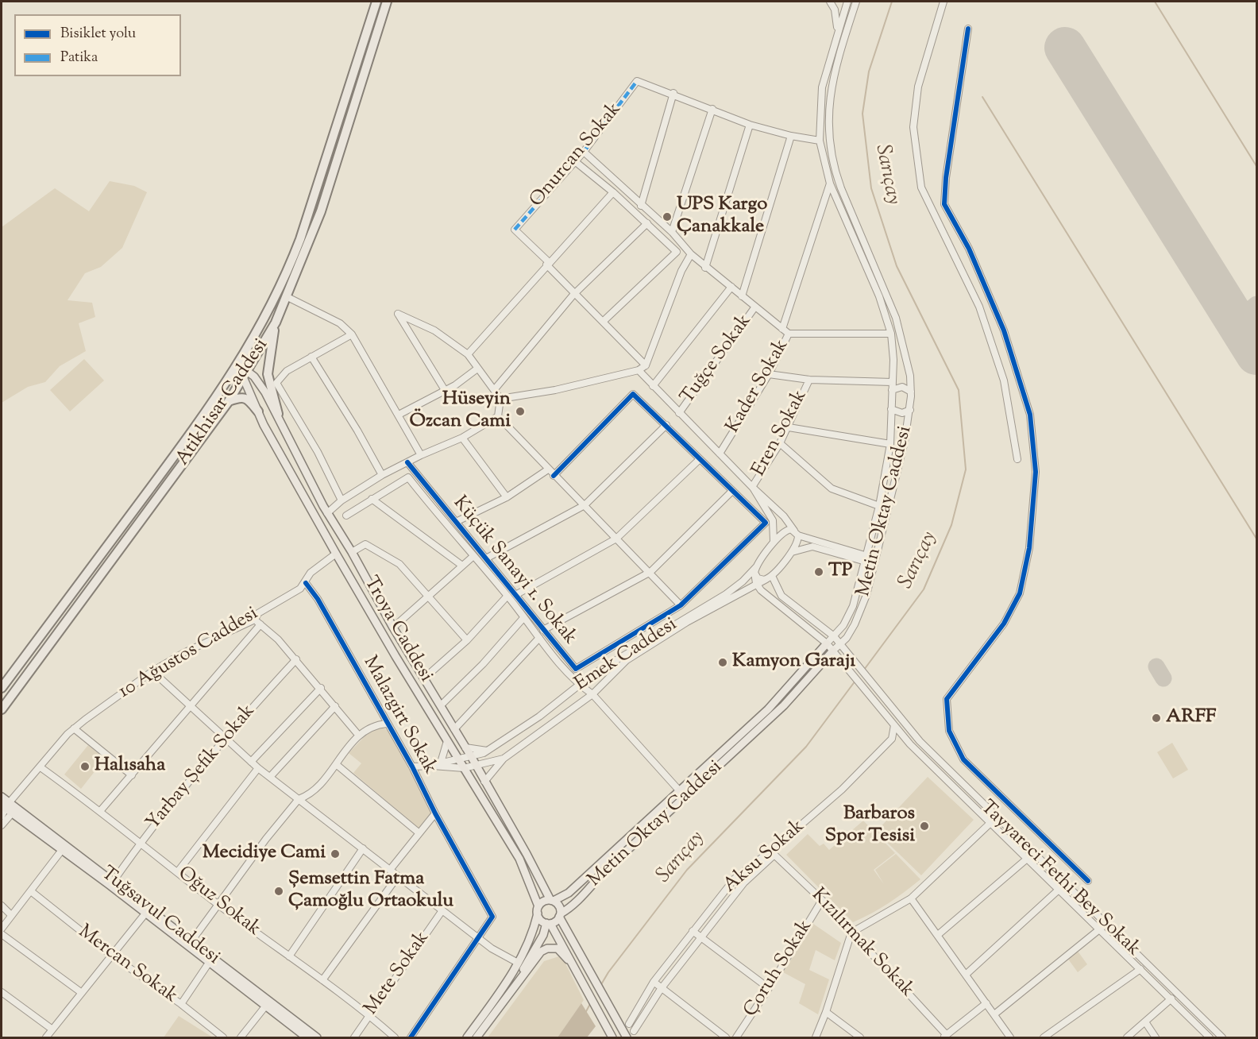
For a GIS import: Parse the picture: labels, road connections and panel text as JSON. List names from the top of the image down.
{
  "streets": {
    "highway": ["Atikhisar Caddesi"],
    "main road": ["Metin Oktay Caddesi", "Troya Caddesi", "Tuğsavul Caddesi"],
    "street": [
      "Onurcan Sokak",
      "Tuğçe Sokak",
      "Kader Sokak",
      "Eren Sokak",
      "Küçük Sanayi 1. Sokak",
      "10 Ağustos Caddesi",
      "Emek Caddesi",
      "Malazgirt Sokak",
      "Yarbay Şefik Sokak",
      "Aksu Sokak",
      "Tayyareci Fethi Bey Sokak",
      "Oğuz Sokak",
      "Kızılırmak Sokak",
      "Mercan Sokak",
      "Çoruh Sokak",
      "Mete Sokak"
    ]
  },
  "crossings": [
    ["Kader Sokak", "Metin Oktay Caddesi"],
    ["Atikhisar Caddesi", "Troya Caddesi"],
    ["Metin Oktay Caddesi", "Troya Caddesi"],
    ["Metin Oktay Caddesi", "Tayyareci Fethi Bey Sokak"],
    ["Troya Caddesi", "10 Ağustos Caddesi"],
    ["Troya Caddesi", "Emek Caddesi"],
    ["10 Ağustos Caddesi", "Malazgirt Sokak"],
    ["10 Ağustos Caddesi", "Oğuz Sokak"],
    ["10 Ağustos Caddesi", "Tuğsavul Caddesi"],
    ["Emek Caddesi", "Tayyareci Fethi Bey Sokak"],
    ["Yarbay Şefik Sokak", "Oğuz Sokak"],
    ["Yarbay Şefik Sokak", "Tuğsavul Caddesi"],
    ["Aksu Sokak", "Tayyareci Fethi Bey Sokak"],
    ["Aksu Sokak", "Kızılırmak Sokak"],
    ["Oğuz Sokak", "Mete Sokak"],
    ["Kızılırmak Sokak", "Çoruh Sokak"]
  ],
  "water": ["Sarıçay"],
  "places": [
    "UPS Kargo Çanakkale",
    "Hüseyin Özcan Cami",
    "TP",
    "Kamyon Garajı",
    "ARFF",
    "Halısaha",
    "Barbaros Spor Tesisi",
    "Mecidiye Cami",
    "Şemsettin Fatma Çamoğlu Ortaokulu"
  ],
  "legend": ["Bisiklet yolu", "Patika"]
}
